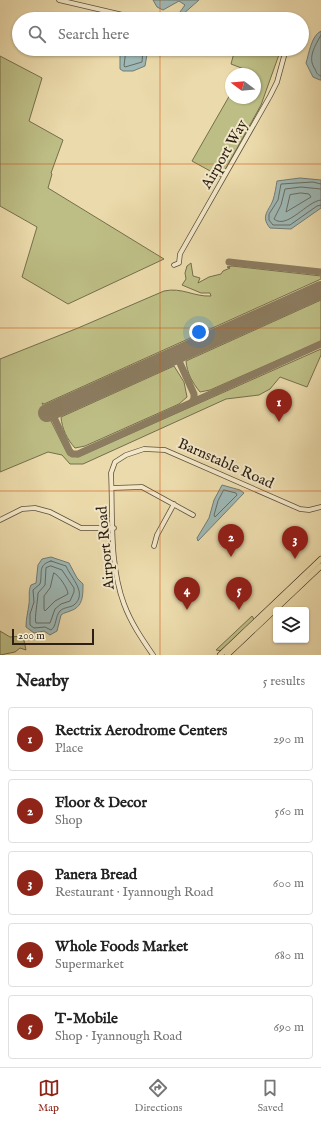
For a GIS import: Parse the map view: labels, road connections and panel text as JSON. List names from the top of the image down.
{
  "streets": {
    "street": ["Airport Way", "Barnstable Road", "Airport Road"]
  },
  "crossings": [
    ["Barnstable Road", "Airport Road"]
  ],
  "scale_bar": "200 m",
  "north": "left",
  "page": {
    "search": "Search here",
    "pins": [
      "1",
      "2",
      "3",
      "4",
      "5"
    ],
    "scale": "200 m",
    "heading": ["Nearby", "5 results"],
    "list": [
      {
        "mark": "1",
        "name": "Rectrix Aerodrome Centers",
        "note": "Place",
        "value": "290 m"
      },
      {
        "mark": "2",
        "name": "Floor & Decor",
        "note": "Shop",
        "value": "560 m"
      },
      {
        "mark": "3",
        "name": "Panera Bread",
        "note": "Restaurant · Iyannough Road",
        "value": "600 m"
      },
      {
        "mark": "4",
        "name": "Whole Foods Market",
        "note": "Supermarket",
        "value": "680 m"
      },
      {
        "mark": "5",
        "name": "T-Mobile",
        "note": "Shop · Iyannough Road",
        "value": "690 m"
      }
    ],
    "nav": ["Map", "Directions", "Saved"]
  }
}
